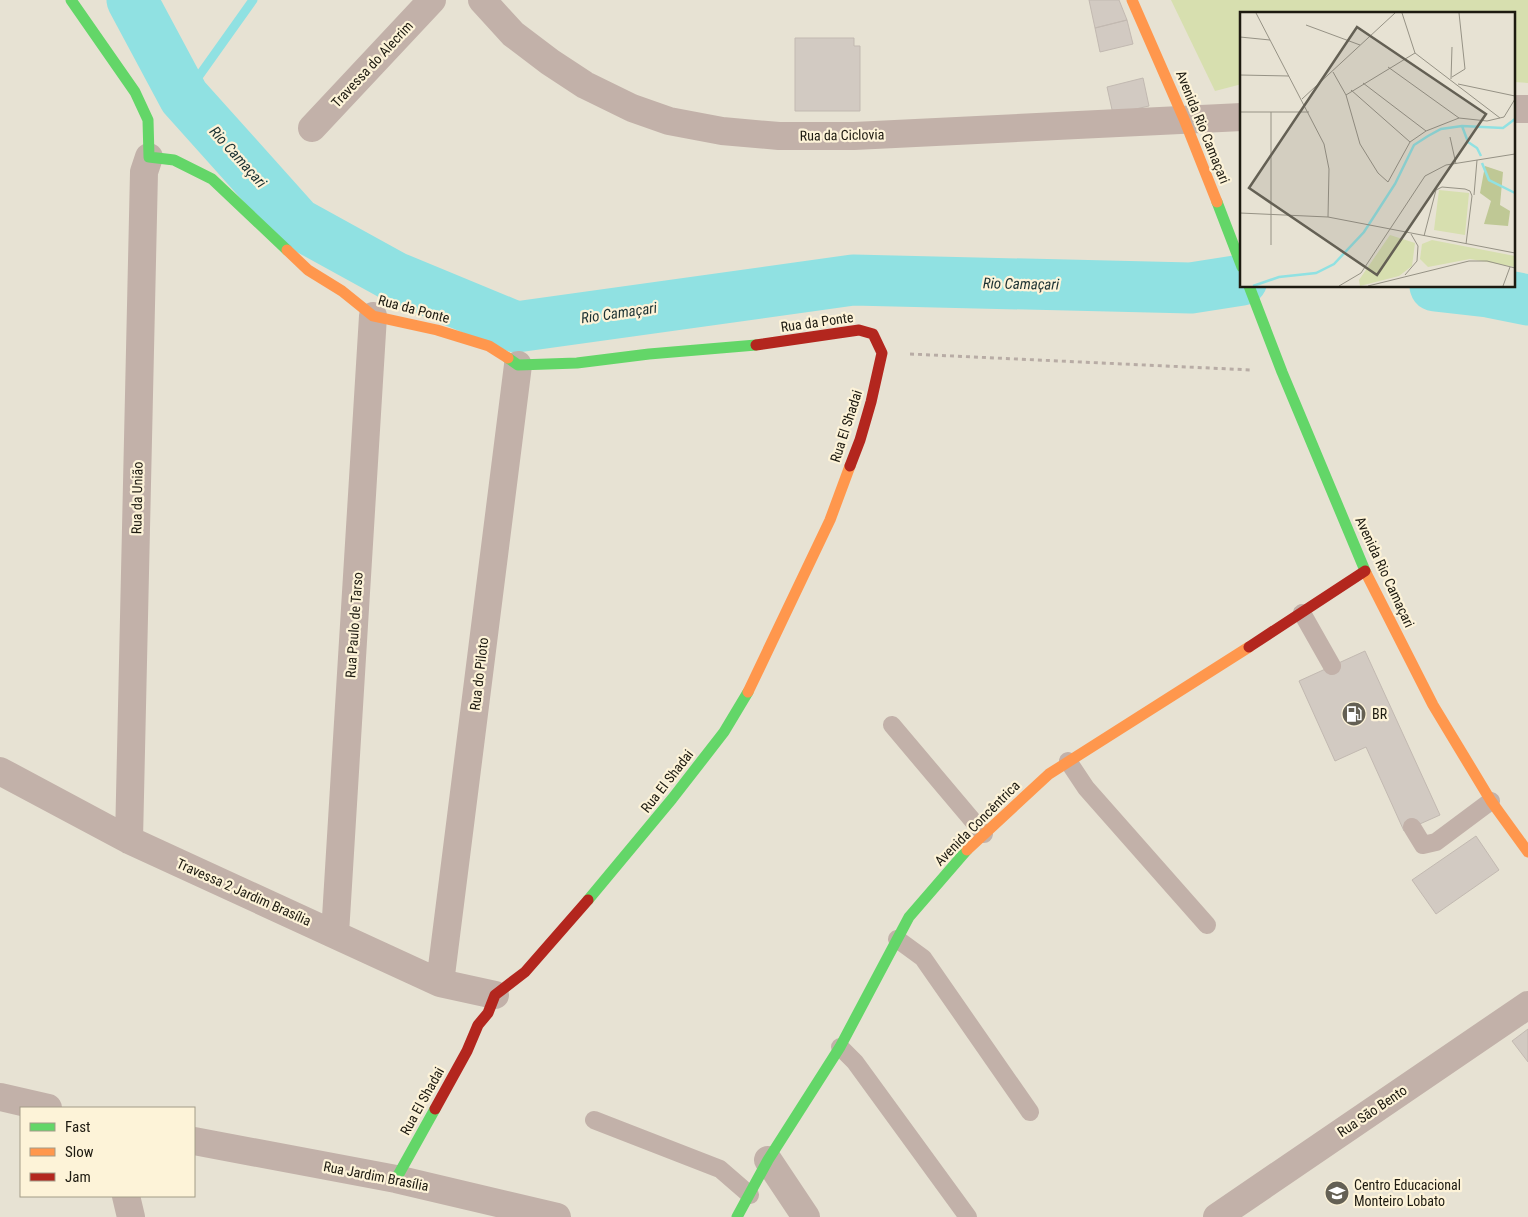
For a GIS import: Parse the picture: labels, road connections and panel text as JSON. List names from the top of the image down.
{
  "streets": {
    "street": [
      "Travessa do Alecrim",
      "Avenida Rio Camaçari",
      "Rua da Ciclovia",
      "Rua da Ponte",
      "Rua El Shadai",
      "Rua da União",
      "Rua Paulo de Tarso",
      "Rua do Piloto",
      "Avenida Concêntrica",
      "Travessa 2 Jardim Brasília",
      "Rua São Bento",
      "Rua Jardim Brasília"
    ]
  },
  "crossings": [
    ["Avenida Rio Camaçari", "Rua da Ciclovia"],
    ["Avenida Rio Camaçari", "Avenida Concêntrica"],
    ["Rua da Ponte", "Rua El Shadai"],
    ["Rua da Ponte", "Rua da União"],
    ["Rua da Ponte", "Rua Paulo de Tarso"],
    ["Rua da Ponte", "Rua do Piloto"],
    ["Rua El Shadai", "Travessa 2 Jardim Brasília"],
    ["Rua El Shadai", "Rua Jardim Brasília"],
    ["Rua da União", "Travessa 2 Jardim Brasília"],
    ["Rua Paulo de Tarso", "Travessa 2 Jardim Brasília"],
    ["Rua do Piloto", "Travessa 2 Jardim Brasília"]
  ],
  "water": ["Rio Camaçari"],
  "places": {
    "fuel station": ["BR"],
    "school or university": ["Centro Educacional Monteiro Lobato"]
  },
  "legend": ["Fast", "Slow", "Jam"]
}
